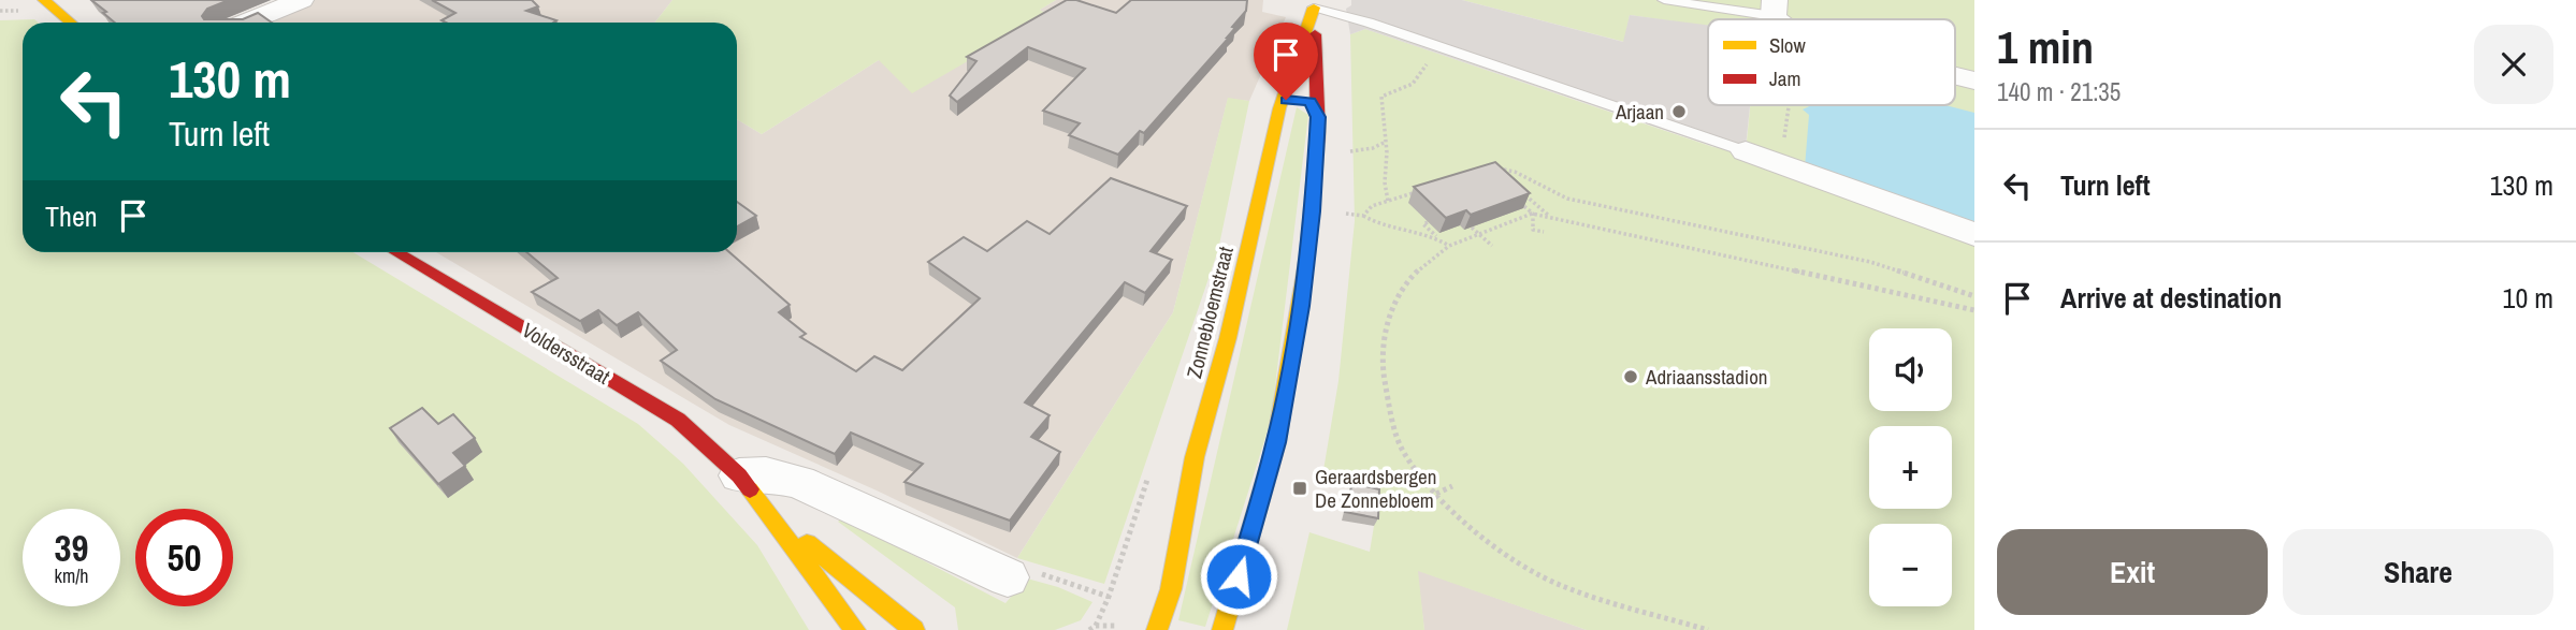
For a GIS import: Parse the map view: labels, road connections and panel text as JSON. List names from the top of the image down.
{
  "streets": {
    "main road": ["Zonnebloemstraat", "Voldersstraat"]
  },
  "places": {
    "other": ["Arjaan", "Adriaansstadion"],
    "transit": ["Geraardsbergen De Zonnebloem"]
  },
  "legend": ["Slow", "Jam"],
  "page": {
    "heading": ["1 min", "140 m · 21:35"],
    "turn": ["130 m", "Turn left"],
    "list": [
      {
        "name": "Turn left",
        "value": "130 m"
      },
      {
        "name": "Arrive at destination",
        "value": "10 m"
      }
    ],
    "then": "Then",
    "map_buttons": ["+", "−"],
    "speed": "39 km/h",
    "limit": "50",
    "buttons": ["Exit", "Share"]
  }
}
